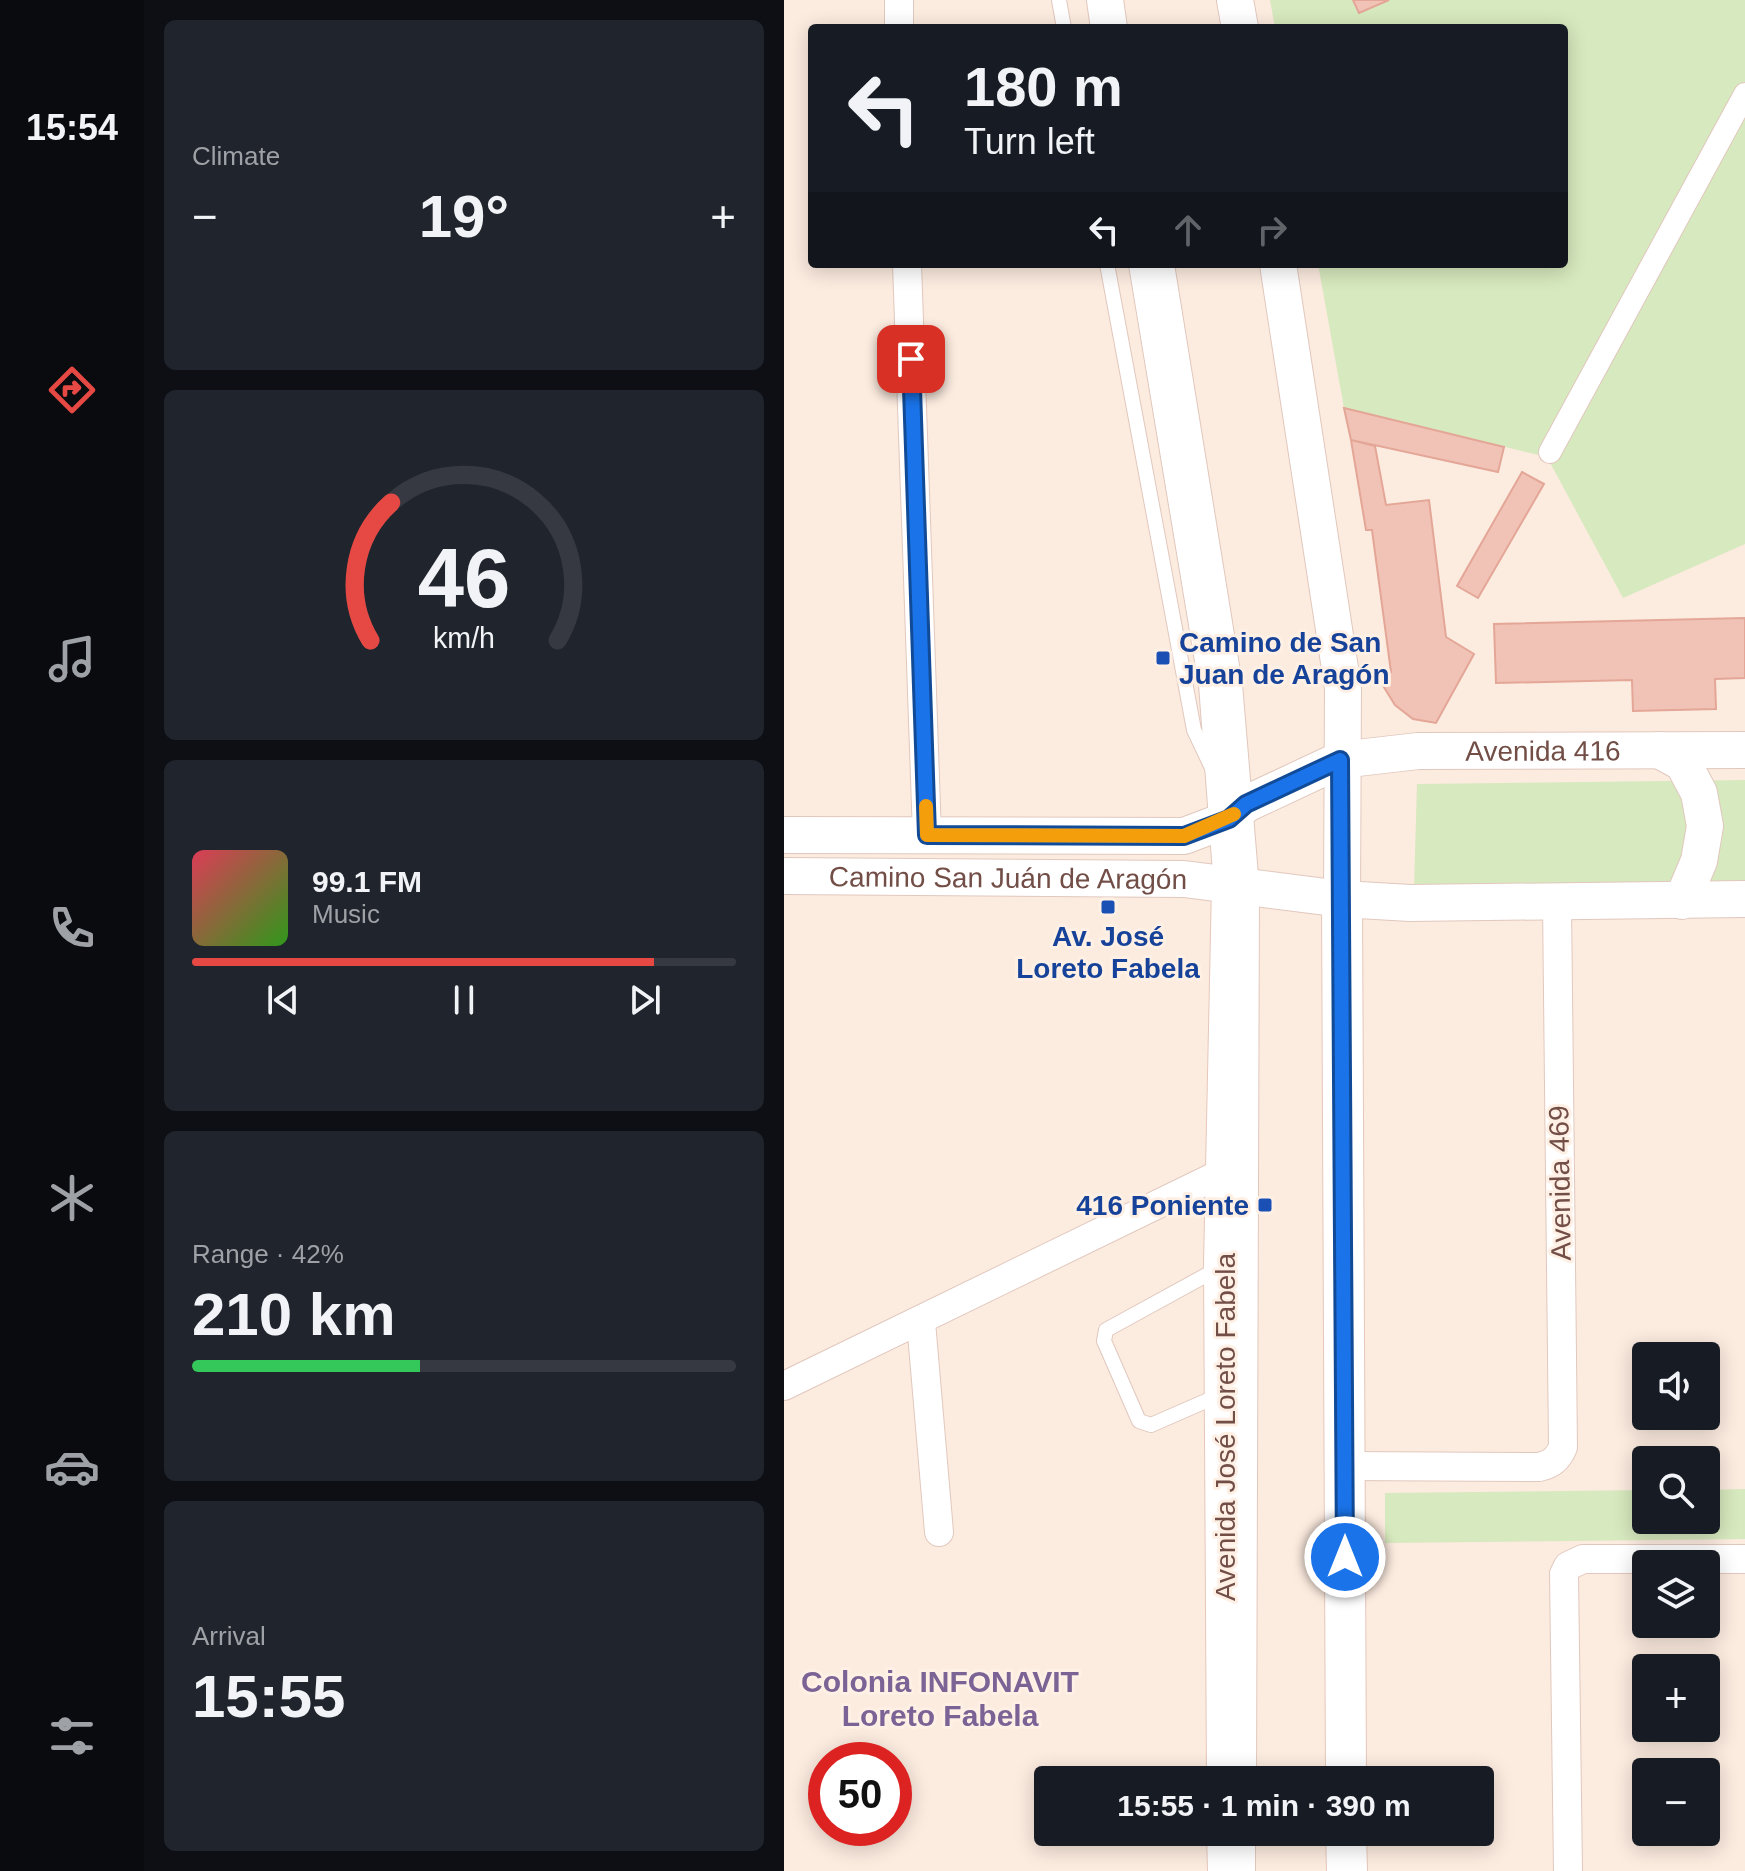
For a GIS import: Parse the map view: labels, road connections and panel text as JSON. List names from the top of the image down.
{
  "streets": {
    "main road": ["Avenida José Loreto Fabela"],
    "street": ["Avenida 416", "Camino San Juán de Aragón", "Avenida 469"]
  },
  "crossings": [
    ["Avenida 416", "Camino San Juán de Aragón"],
    ["Avenida 416", "Avenida José Loreto Fabela"],
    ["Camino San Juán de Aragón", "Avenida José Loreto Fabela"]
  ],
  "districts": ["Colonia INFONAVIT Loreto Fabela"],
  "places": {
    "transit": ["Camino de San Juan de Aragón", "Av. José Loreto Fabela", "416 Poniente"]
  },
  "page": {
    "tabs": "15:54",
    "tile": [
      "Climate",
      ["Range · 42%", "210 km"],
      ["Arrival", "15:55"]
    ],
    "turn": ["180 m", "Turn left"],
    "heat": ["−", "19°", "+"],
    "song": ["99.1 FM", "Music"],
    "map_buttons": ["+", "−"],
    "limit": "50",
    "trip": "15:55 · 1 min · 390 m",
    "gauge": ["46", "km/h"]
  }
}
